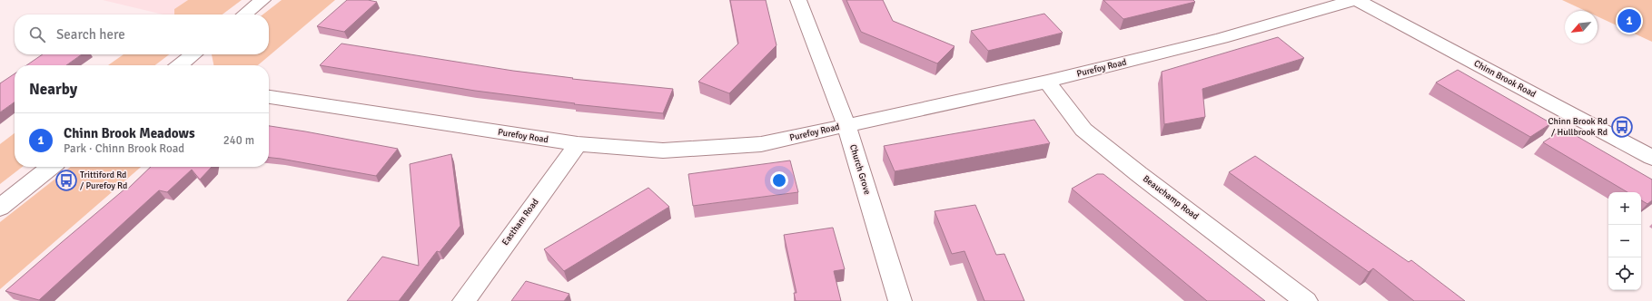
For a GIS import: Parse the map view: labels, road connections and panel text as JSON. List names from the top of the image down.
{
  "streets": {
    "street": [
      "Purefoy Road",
      "Chinn Brook Road",
      "Church Grove",
      "Beauchamp Road",
      "Eastham Road"
    ]
  },
  "crossings": [
    ["Purefoy Road", "Church Grove"],
    ["Purefoy Road", "Beauchamp Road"],
    ["Purefoy Road", "Eastham Road"]
  ],
  "places": {
    "bus stop": ["Chinn Brook Rd / Hullbrook Rd", "Trittiford Rd / Purefoy Rd"]
  },
  "north": "bottom left",
  "page": {
    "pins": "1",
    "search": "Search here",
    "heading": "Nearby",
    "list": [
      {
        "mark": "1",
        "name": "Chinn Brook Meadows",
        "note": "Park · Chinn Brook Road",
        "value": "240 m"
      }
    ],
    "map_buttons": ["+", "−"]
  }
}
